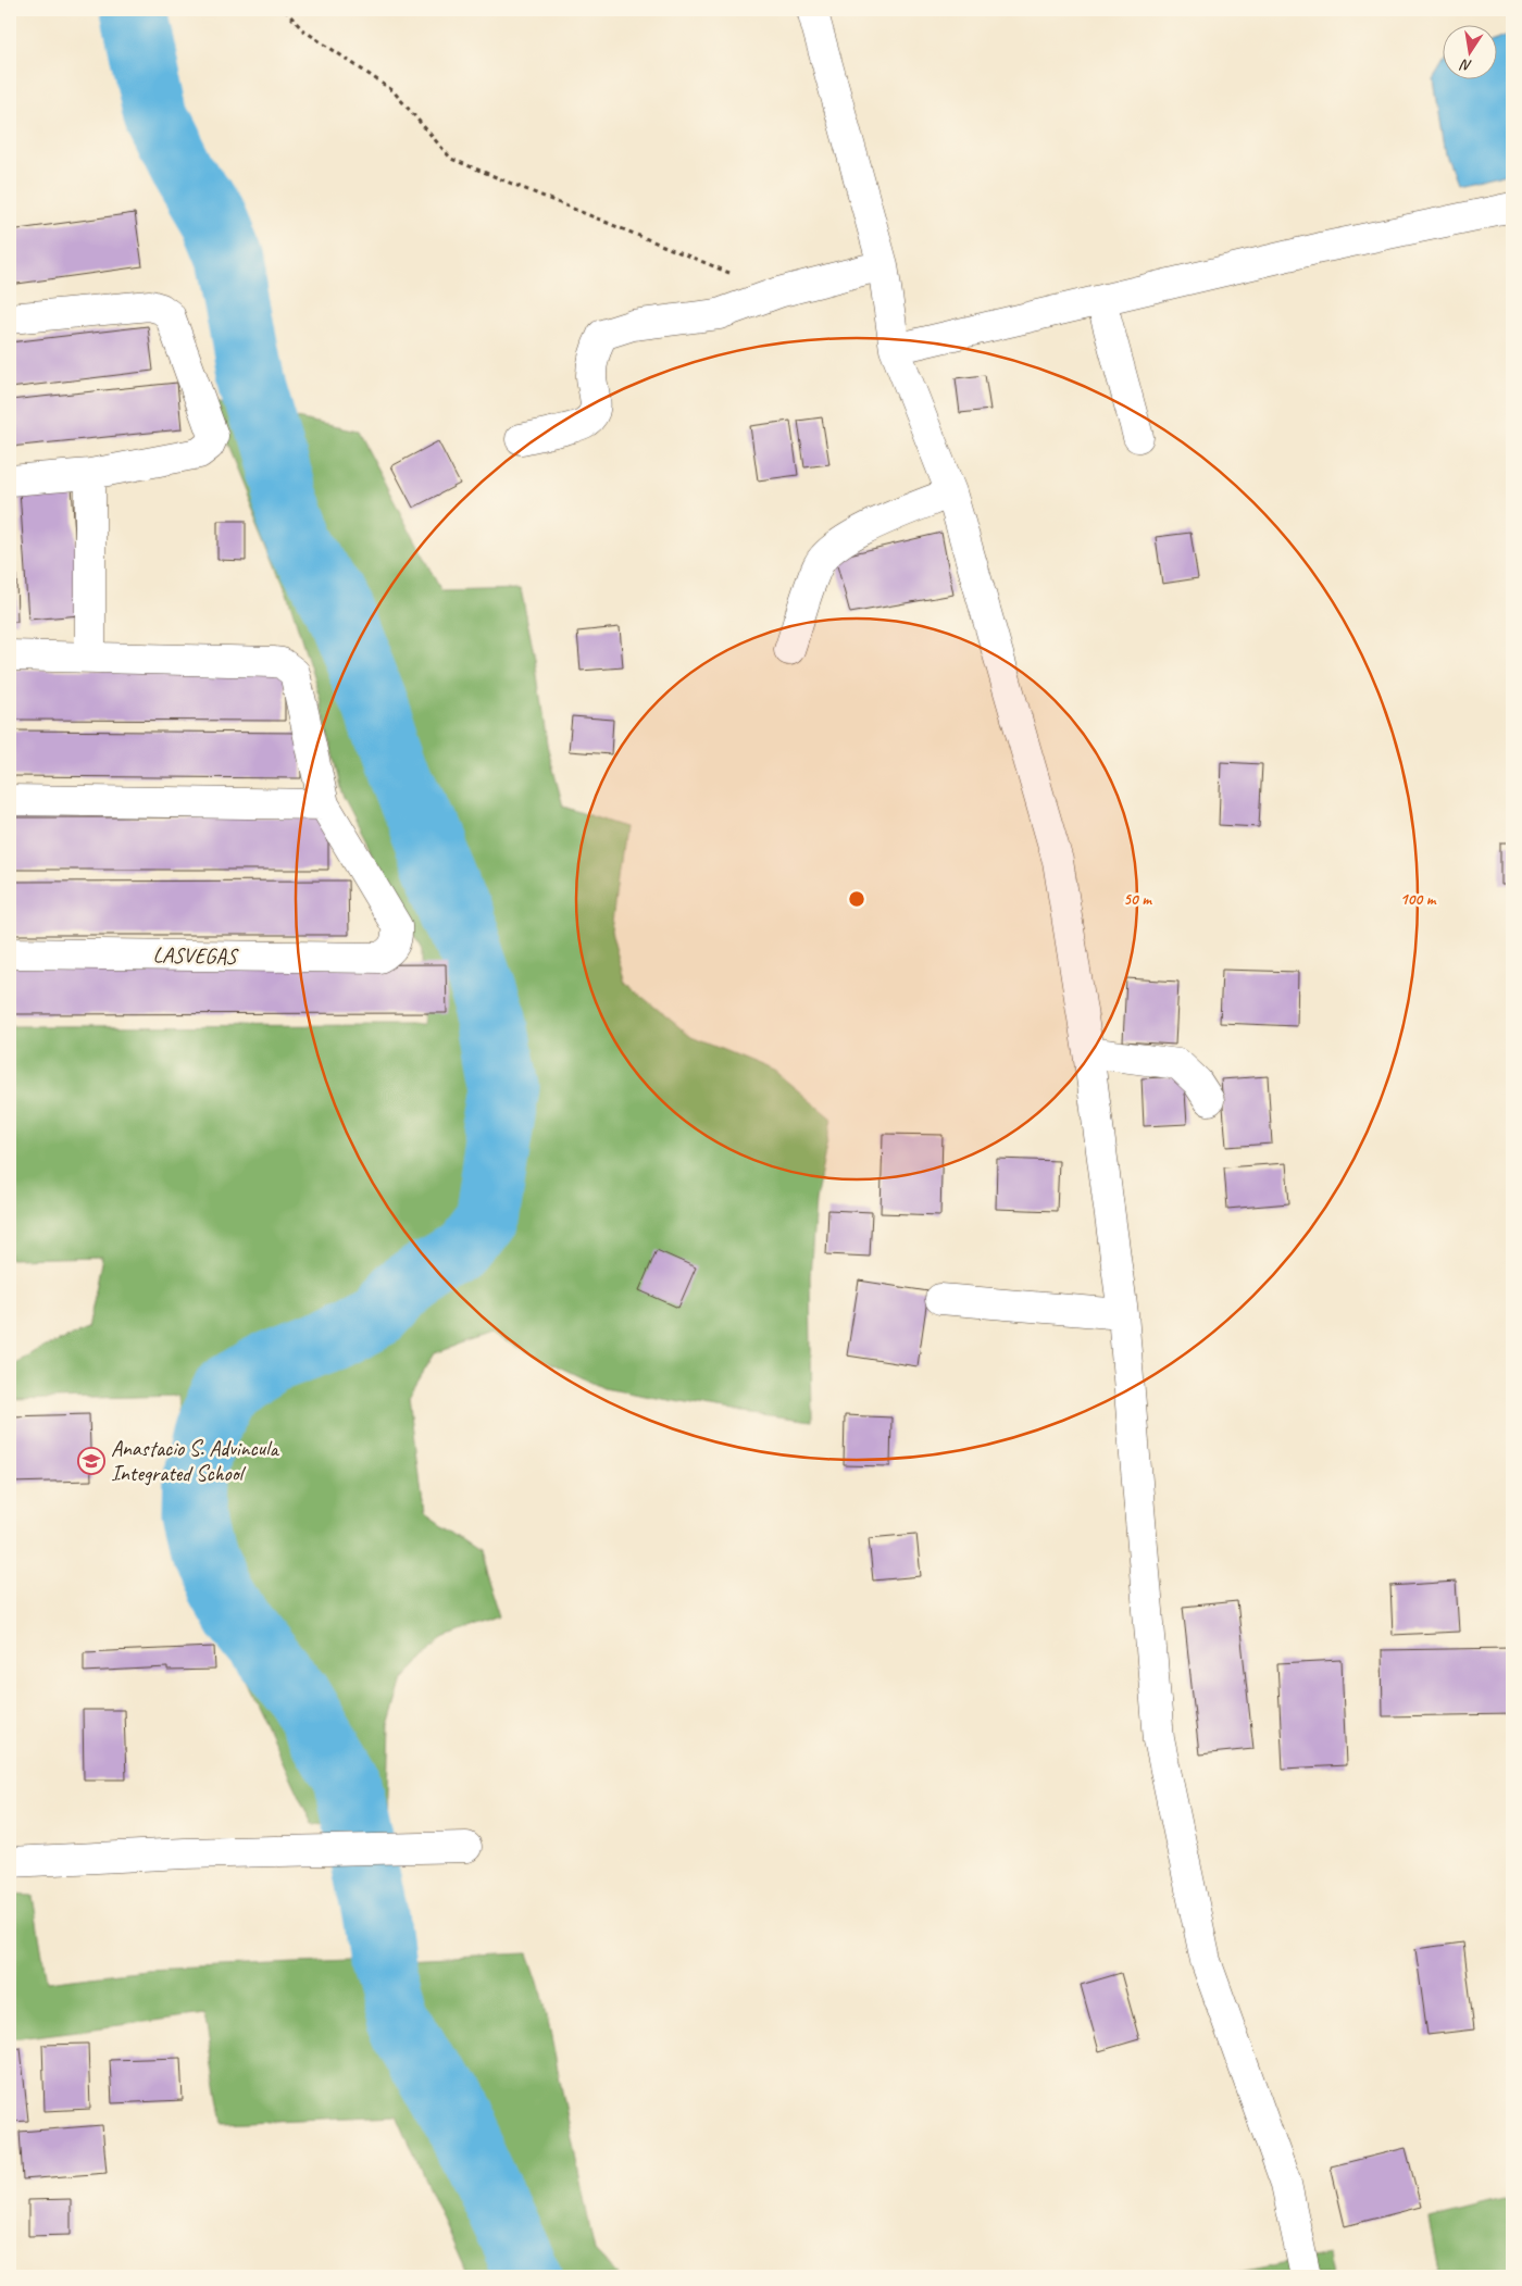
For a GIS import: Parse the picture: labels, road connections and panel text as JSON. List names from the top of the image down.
{
  "streets": {
    "street": ["LASVEGAS"]
  },
  "places": {
    "school or university": ["Anastacio S. Advincula Integrated School"]
  },
  "north": "bottom",
  "rings": ["50 m", "100 m"]
}
